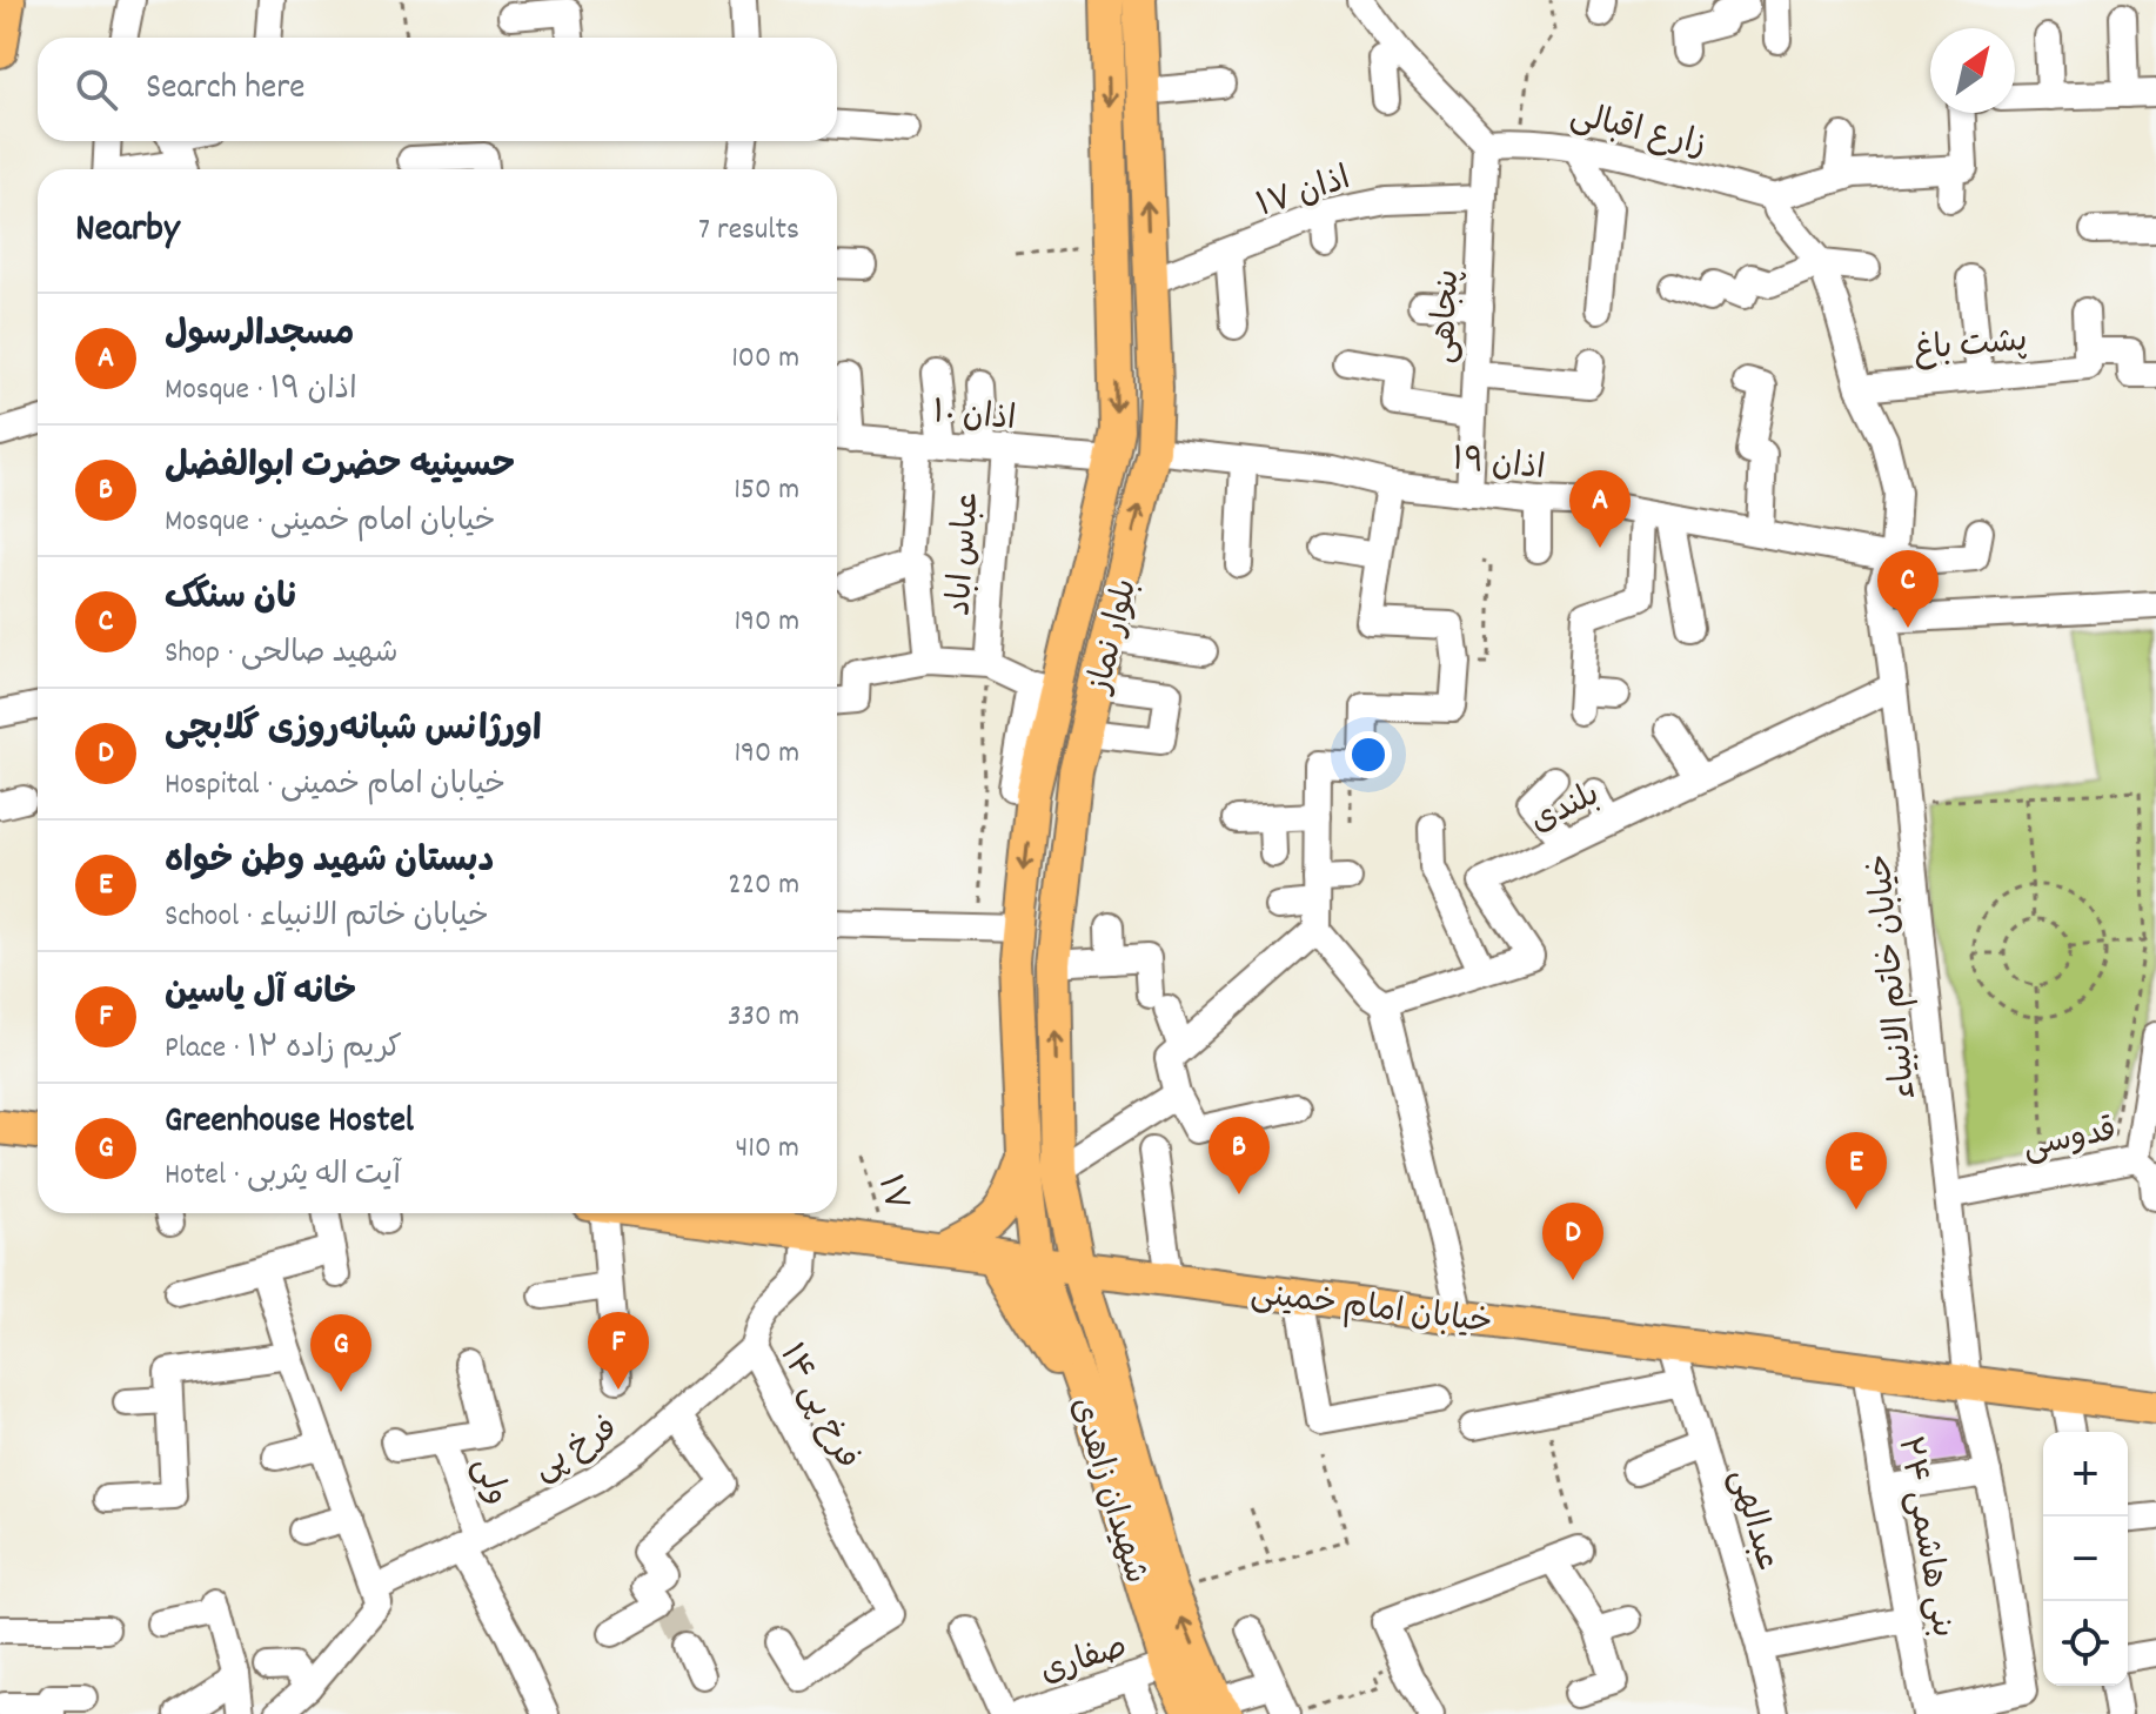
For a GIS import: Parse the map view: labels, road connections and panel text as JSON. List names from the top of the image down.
{
  "streets": {
    "main road": ["بلوار نماز", "خیابان امام خمینی", "شهیدان زاهدی"],
    "street": [
      "زارع اقبالی",
      "اذان ۱۷",
      "پنجاهی",
      "پشت باغ",
      "اذان ۱۰",
      "اذان ۱۹",
      "عباس اباد",
      "بلندی",
      "خیابان خاتم الانبیاء",
      "قدوسی",
      "فرخ پی ۱۴",
      "فرخ پی",
      "ولی",
      "عبدالهی",
      "بنی هاشمی ۲۴",
      "صفاری"
    ],
    "path": ["۱۷"]
  },
  "crossings": [
    ["زارع اقبالی", "پنجاهی"],
    ["زارع اقبالی", "خیابان خاتم الانبیاء"],
    ["اذان ۱۷", "پنجاهی"],
    ["اذان ۱۷", "بلوار نماز"],
    ["پنجاهی", "اذان ۱۹"],
    ["پشت باغ", "خیابان خاتم الانبیاء"],
    ["اذان ۱۰", "عباس اباد"],
    ["اذان ۱۰", "بلوار نماز"],
    ["اذان ۱۹", "بلوار نماز"],
    ["اذان ۱۹", "خیابان خاتم الانبیاء"],
    ["بلوار نماز", "خیابان امام خمینی"],
    ["بلوار نماز", "شهیدان زاهدی"],
    ["بلندی", "خیابان خاتم الانبیاء"],
    ["خیابان خاتم الانبیاء", "قدوسی"],
    ["خیابان خاتم الانبیاء", "خیابان امام خمینی"],
    ["خیابان خاتم الانبیاء", "بنی هاشمی ۲۴"],
    ["۱۷", "خیابان امام خمینی"],
    ["خیابان امام خمینی", "فرخ پی ۱۴"],
    ["خیابان امام خمینی", "شهیدان زاهدی"],
    ["خیابان امام خمینی", "عبدالهی"],
    ["خیابان امام خمینی", "بنی هاشمی ۲۴"],
    ["فرخ پی ۱۴", "فرخ پی"],
    ["فرخ پی", "ولی"],
    ["شهیدان زاهدی", "صفاری"]
  ],
  "north": "top right",
  "page": {
    "search": "Search here",
    "heading": ["Nearby", "7 results"],
    "list": [
      {
        "mark": "A",
        "name": "مسجدالرسول",
        "note": "Mosque · اذان ۱۹",
        "value": "100 m"
      },
      {
        "mark": "B",
        "name": "حسینیه حضرت ابوالفضل",
        "note": "Mosque · خیابان امام خمینی",
        "value": "150 m"
      },
      {
        "mark": "C",
        "name": "نان سنگک",
        "note": "Shop · شهید صالحی",
        "value": "190 m"
      },
      {
        "mark": "D",
        "name": "اورژانس شبانه‌روزی گلابچی",
        "note": "Hospital · خیابان امام خمینی",
        "value": "190 m"
      },
      {
        "mark": "E",
        "name": "دبستان شهید وطن خواه",
        "note": "School · خیابان خاتم الانبیاء",
        "value": "220 m"
      },
      {
        "mark": "F",
        "name": "خانه آل یاسین",
        "note": "Place · کریم زاده ۱۲",
        "value": "330 m"
      },
      {
        "mark": "G",
        "name": "Greenhouse Hostel",
        "note": "Hotel · آیت اله یثربی",
        "value": "410 m"
      }
    ],
    "pins": [
      "A",
      "C",
      "B",
      "E",
      "D",
      "F",
      "G"
    ],
    "map_buttons": ["+", "−"]
  }
}
